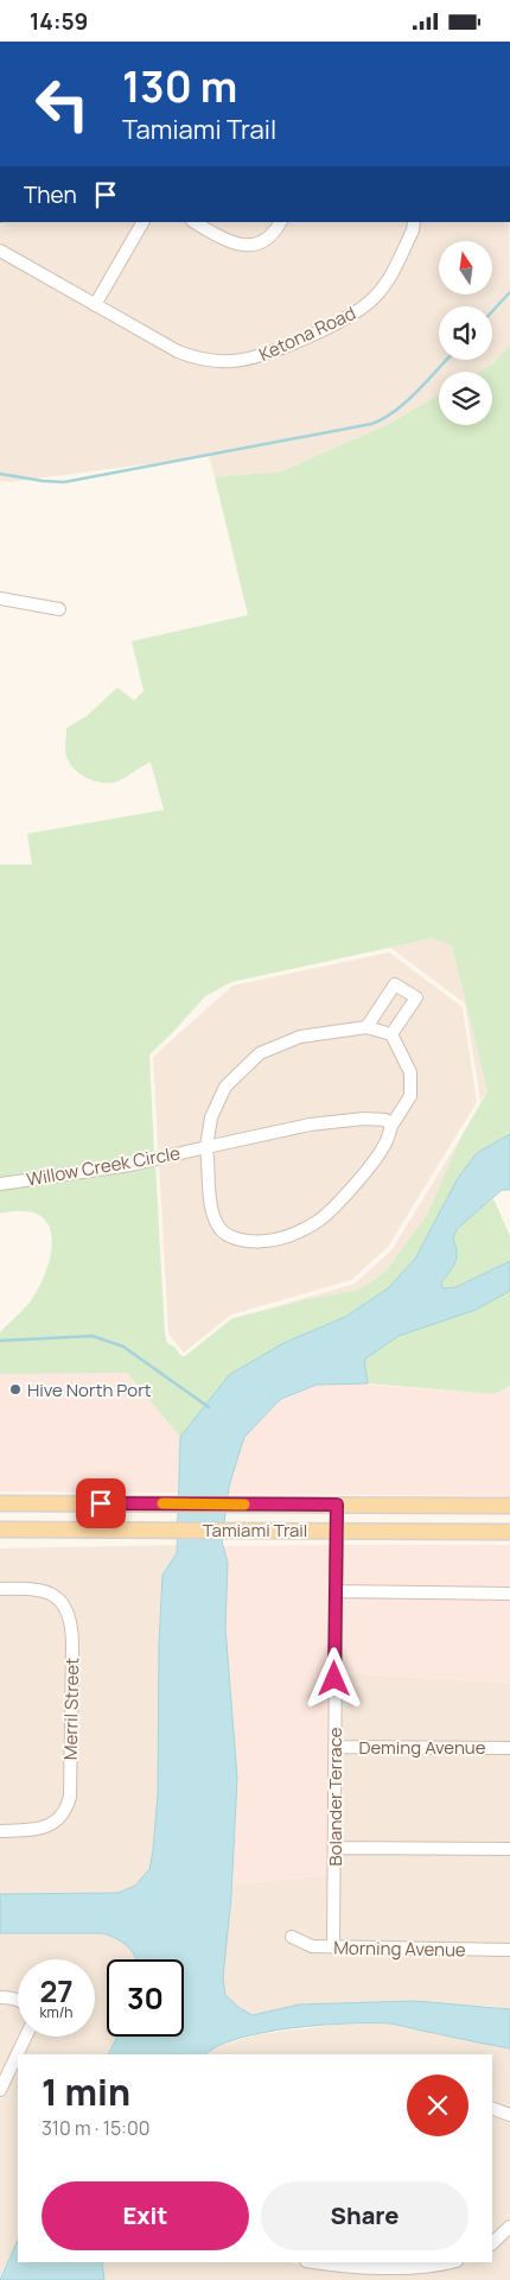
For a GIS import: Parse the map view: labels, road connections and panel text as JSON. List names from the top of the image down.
{
  "streets": {
    "main road": ["Tamiami Trail"],
    "street": [
      "Ketona Road",
      "Willow Creek Circle",
      "Merril Street",
      "Deming Avenue",
      "Bolander Terrace",
      "Morning Avenue"
    ]
  },
  "crossings": [
    ["Tamiami Trail", "Bolander Terrace"],
    ["Deming Avenue", "Bolander Terrace"],
    ["Bolander Terrace", "Morning Avenue"]
  ],
  "places": ["Hive North Port"],
  "north": "top",
  "page": {
    "status": "14:59",
    "turn": ["130 m", "Tamiami Trail"],
    "then": "Then",
    "speed": "27 km/h",
    "limit": "30",
    "heading": ["1 min", "310 m · 15:00"],
    "buttons": ["Exit", "Share"]
  }
}
